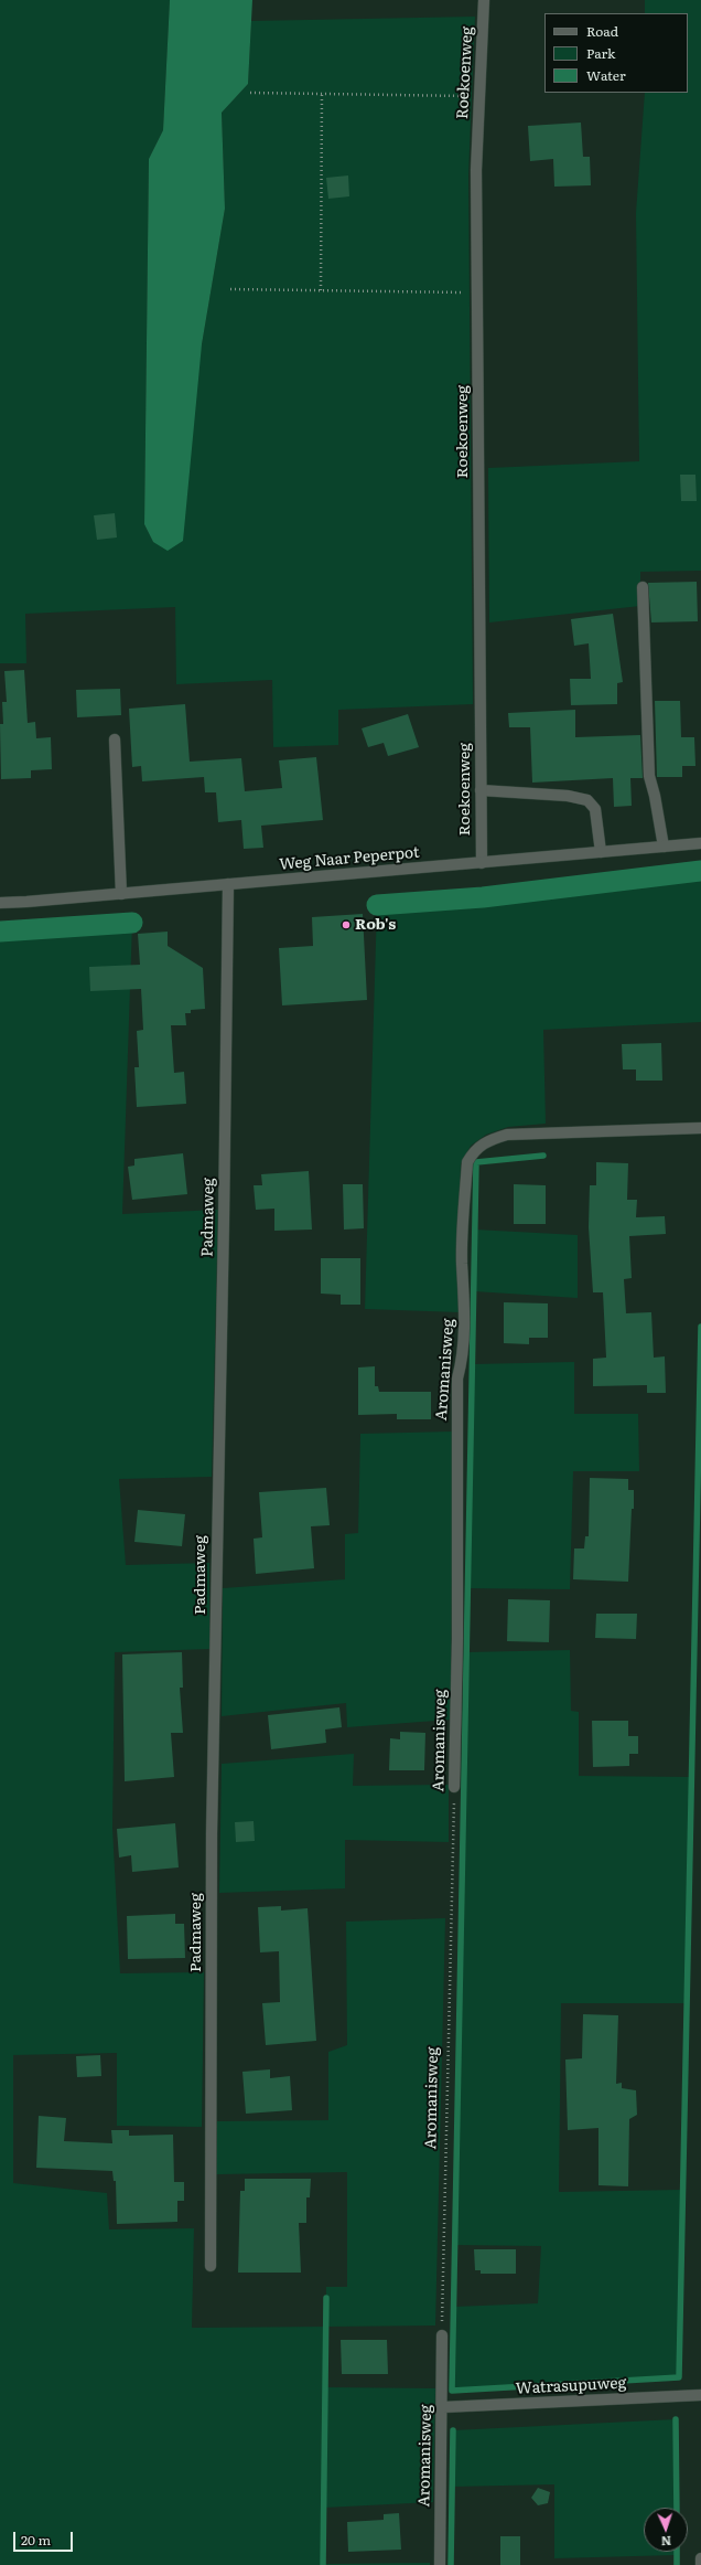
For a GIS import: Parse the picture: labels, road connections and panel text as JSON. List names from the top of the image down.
{
  "streets": {
    "street": [
      "Roekoenweg",
      "Weg Naar Peperpot",
      "Padmaweg",
      "Aromanisweg",
      "Watrasupuweg"
    ]
  },
  "crossings": [
    ["Roekoenweg", "Weg Naar Peperpot"],
    ["Weg Naar Peperpot", "Padmaweg"],
    ["Aromanisweg", "Watrasupuweg"]
  ],
  "places": ["Rob's"],
  "legend": ["Road", "Park", "Water"],
  "scale_bar": "20 m",
  "north": "bottom"
}
